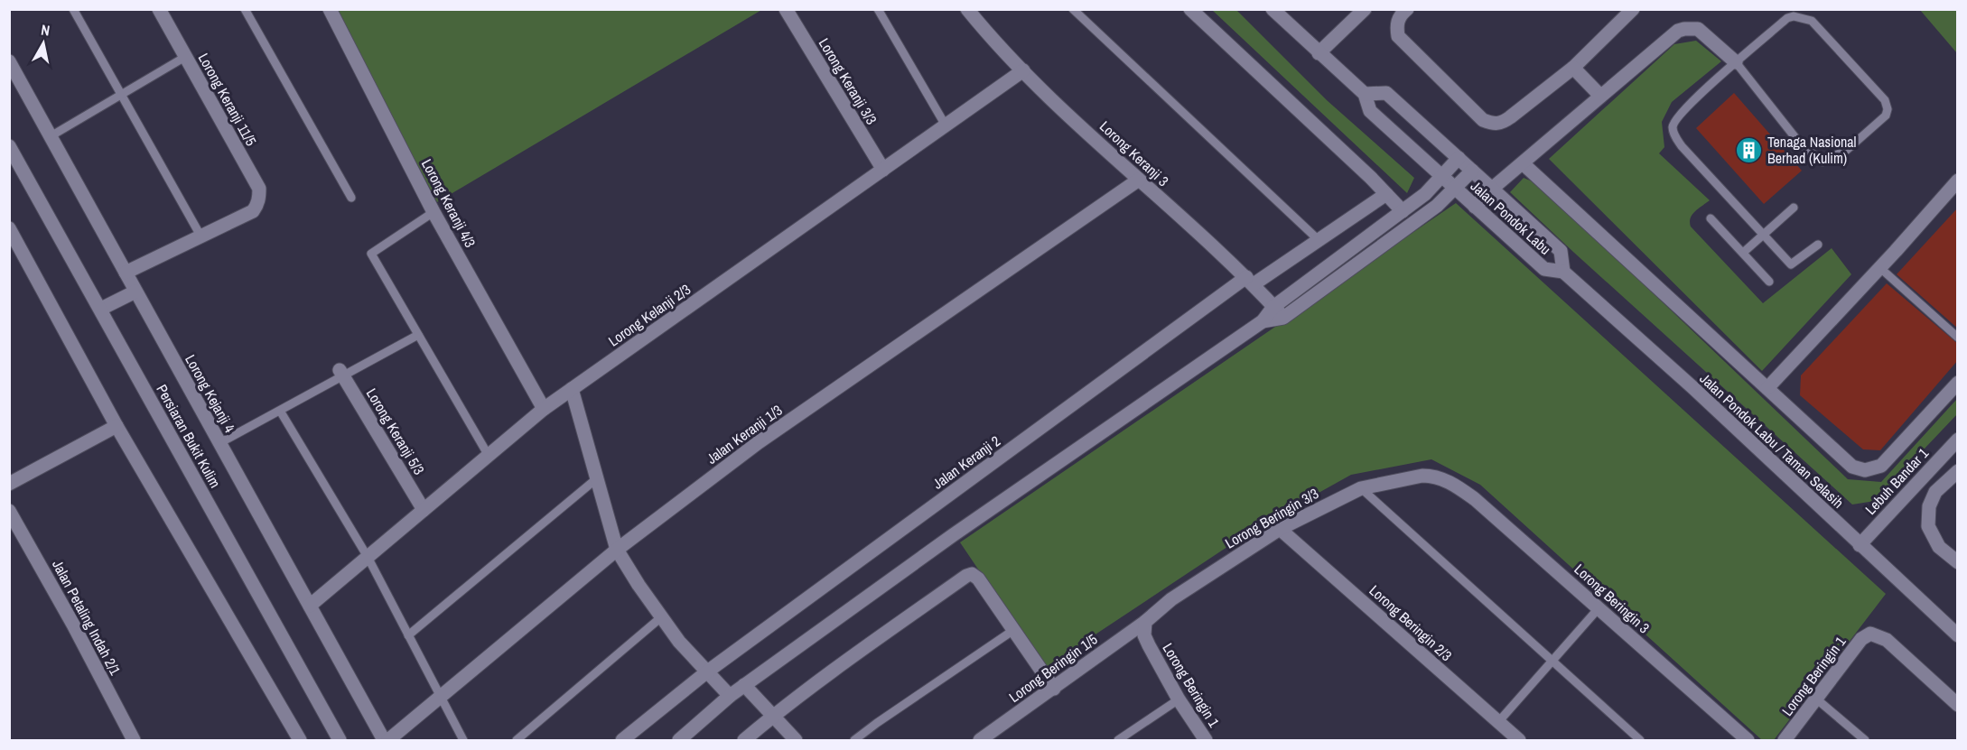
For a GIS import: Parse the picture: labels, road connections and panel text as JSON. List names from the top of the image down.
{
  "streets": {
    "street": [
      "Lorong Keranji 3/3",
      "Lorong Keranji 11/5",
      "Lorong Keranji 3",
      "Lorong Keranji 4/3",
      "Jalan Pondok Labu",
      "Lorong Kelanji 2/3",
      "Lorong Kejanji 4",
      "Lorong Keranji 5/3",
      "Jalan Keranji 1/3",
      "Persiaran Bukit Kulim",
      "Jalan Pondok Labu / Taman Selasih",
      "Jalan Keranji 2",
      "Lebuh Bandar 1",
      "Lorong Beringin 3/3",
      "Lorong Beringin 3",
      "Jalan Petaling Indah 2/1",
      "Lorong Beringin 2/3",
      "Lorong Beringin 1/5",
      "Lorong Beringin 1"
    ]
  },
  "crossings": [
    ["Lorong Keranji 3/3", "Lorong Kelanji 2/3"],
    ["Lorong Keranji 3", "Lorong Kelanji 2/3"],
    ["Lorong Keranji 3", "Jalan Keranji 1/3"],
    ["Lorong Keranji 3", "Jalan Keranji 2"],
    ["Lorong Keranji 4/3", "Lorong Kelanji 2/3"],
    ["Jalan Pondok Labu", "Jalan Pondok Labu / Taman Selasih"],
    ["Lorong Kelanji 2/3", "Lorong Kejanji 4"],
    ["Lorong Kelanji 2/3", "Lorong Keranji 5/3"],
    ["Lorong Kejanji 4", "Jalan Keranji 1/3"],
    ["Jalan Pondok Labu / Taman Selasih", "Lebuh Bandar 1"],
    ["Lorong Beringin 3/3", "Lorong Beringin 3"],
    ["Lorong Beringin 3/3", "Lorong Beringin 2/3"],
    ["Lorong Beringin 3/3", "Lorong Beringin 1/5"],
    ["Lorong Beringin 3/3", "Lorong Beringin 1"],
    ["Lorong Beringin 1/5", "Lorong Beringin 1"]
  ],
  "places": {
    "building": ["Tenaga Nasional Berhad (Kulim)"]
  },
  "north": "top"
}
